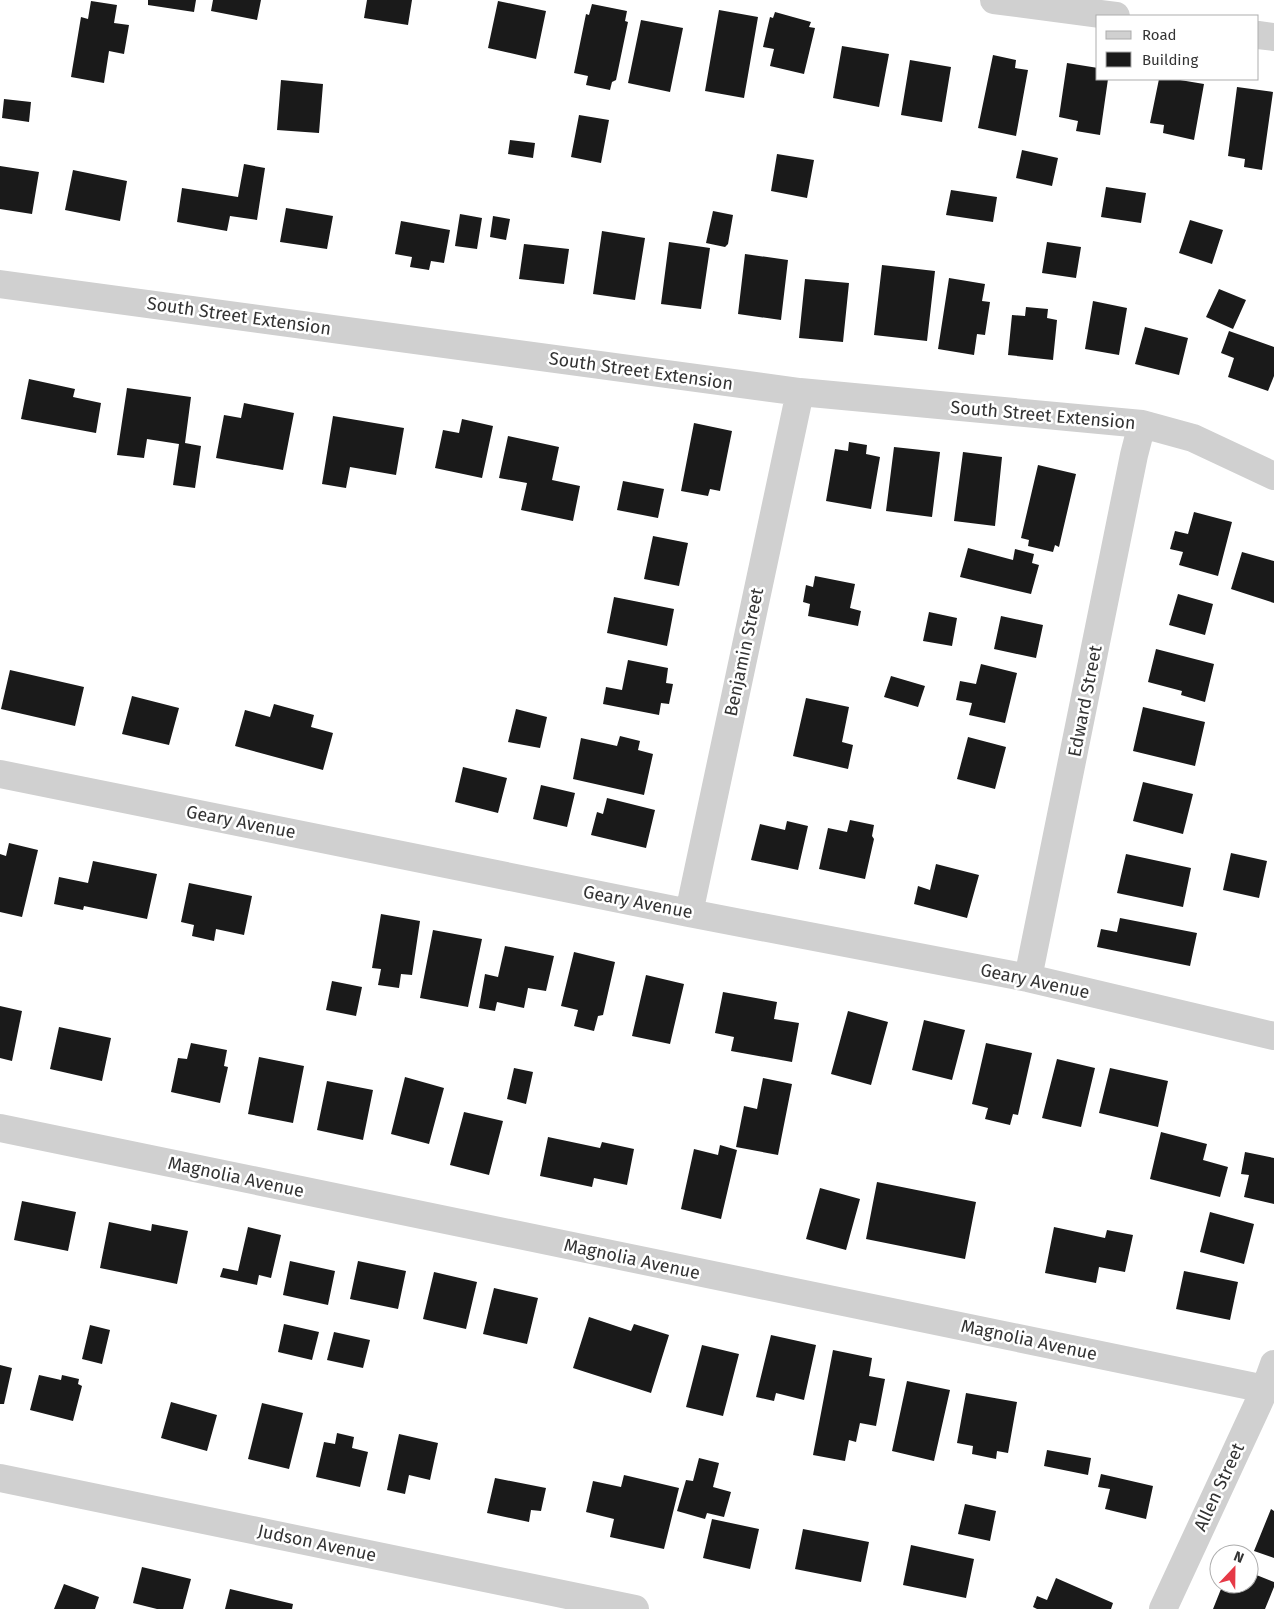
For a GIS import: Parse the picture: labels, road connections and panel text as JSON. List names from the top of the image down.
{
  "streets": {
    "street": [
      "South Street Extension",
      "Benjamin Street",
      "Edward Street",
      "Geary Avenue",
      "Magnolia Avenue",
      "Allen Street",
      "Judson Avenue"
    ]
  },
  "crossings": [
    ["South Street Extension", "Benjamin Street"],
    ["South Street Extension", "Edward Street"],
    ["Benjamin Street", "Geary Avenue"],
    ["Edward Street", "Geary Avenue"],
    ["Magnolia Avenue", "Allen Street"]
  ],
  "legend": ["Road", "Building"],
  "north": "top"
}
